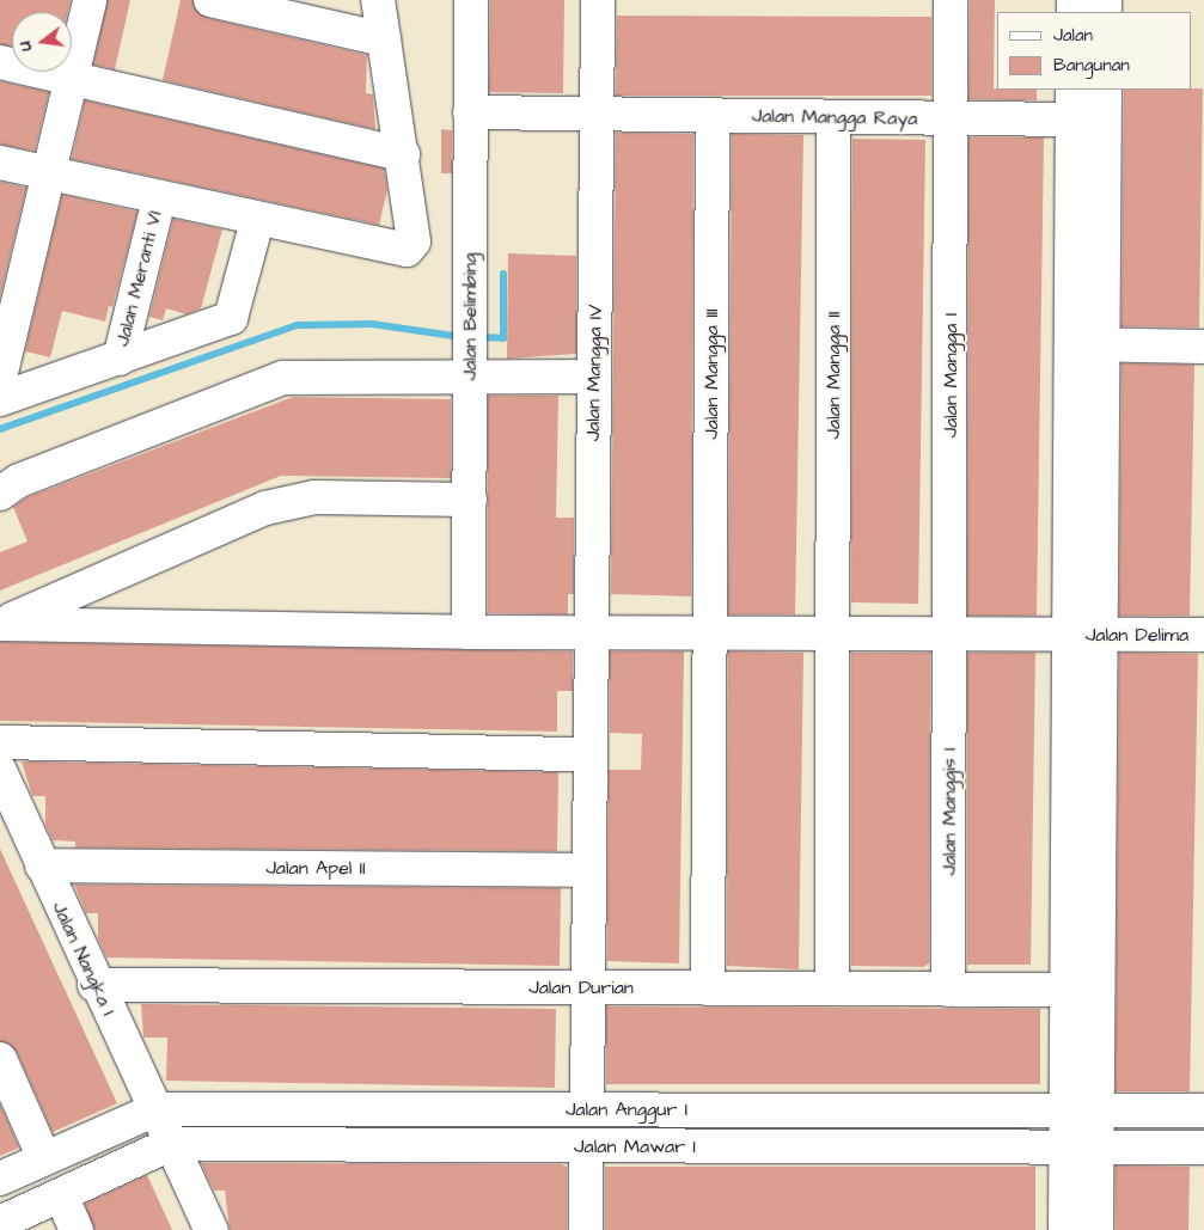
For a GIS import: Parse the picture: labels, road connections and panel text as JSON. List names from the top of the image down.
{
  "streets": {
    "street": [
      "Jalan Mangga Raya",
      "Jalan Meranti VI",
      "Jalan Belimbing",
      "Jalan Mangga IV",
      "Jalan Mangga III",
      "Jalan Mangga II",
      "Jalan Mangga I",
      "Jalan Delima",
      "Jalan Manggis I",
      "Jalan Apel II",
      "Jalan Nangka I",
      "Jalan Durian",
      "Jalan Anggur I",
      "Jalan Mawar I"
    ]
  },
  "crossings": [
    ["Jalan Mangga Raya", "Jalan Belimbing"],
    ["Jalan Mangga Raya", "Jalan Mangga IV"],
    ["Jalan Mangga Raya", "Jalan Mangga III"],
    ["Jalan Mangga Raya", "Jalan Mangga II"],
    ["Jalan Mangga Raya", "Jalan Mangga I"],
    ["Jalan Belimbing", "Jalan Delima"],
    ["Jalan Mangga IV", "Jalan Delima"],
    ["Jalan Mangga IV", "Jalan Apel II"],
    ["Jalan Mangga IV", "Jalan Durian"],
    ["Jalan Mangga IV", "Jalan Anggur I"],
    ["Jalan Mangga III", "Jalan Delima"],
    ["Jalan Mangga III", "Jalan Durian"],
    ["Jalan Mangga II", "Jalan Delima"],
    ["Jalan Mangga II", "Jalan Durian"],
    ["Jalan Mangga I", "Jalan Delima"],
    ["Jalan Mangga I", "Jalan Manggis I"],
    ["Jalan Delima", "Jalan Manggis I"],
    ["Jalan Manggis I", "Jalan Durian"],
    ["Jalan Apel II", "Jalan Nangka I"],
    ["Jalan Nangka I", "Jalan Durian"],
    ["Jalan Nangka I", "Jalan Anggur I"],
    ["Jalan Nangka I", "Jalan Mawar I"]
  ],
  "legend": ["Jalan", "Bangunan"],
  "north": "left"
}
